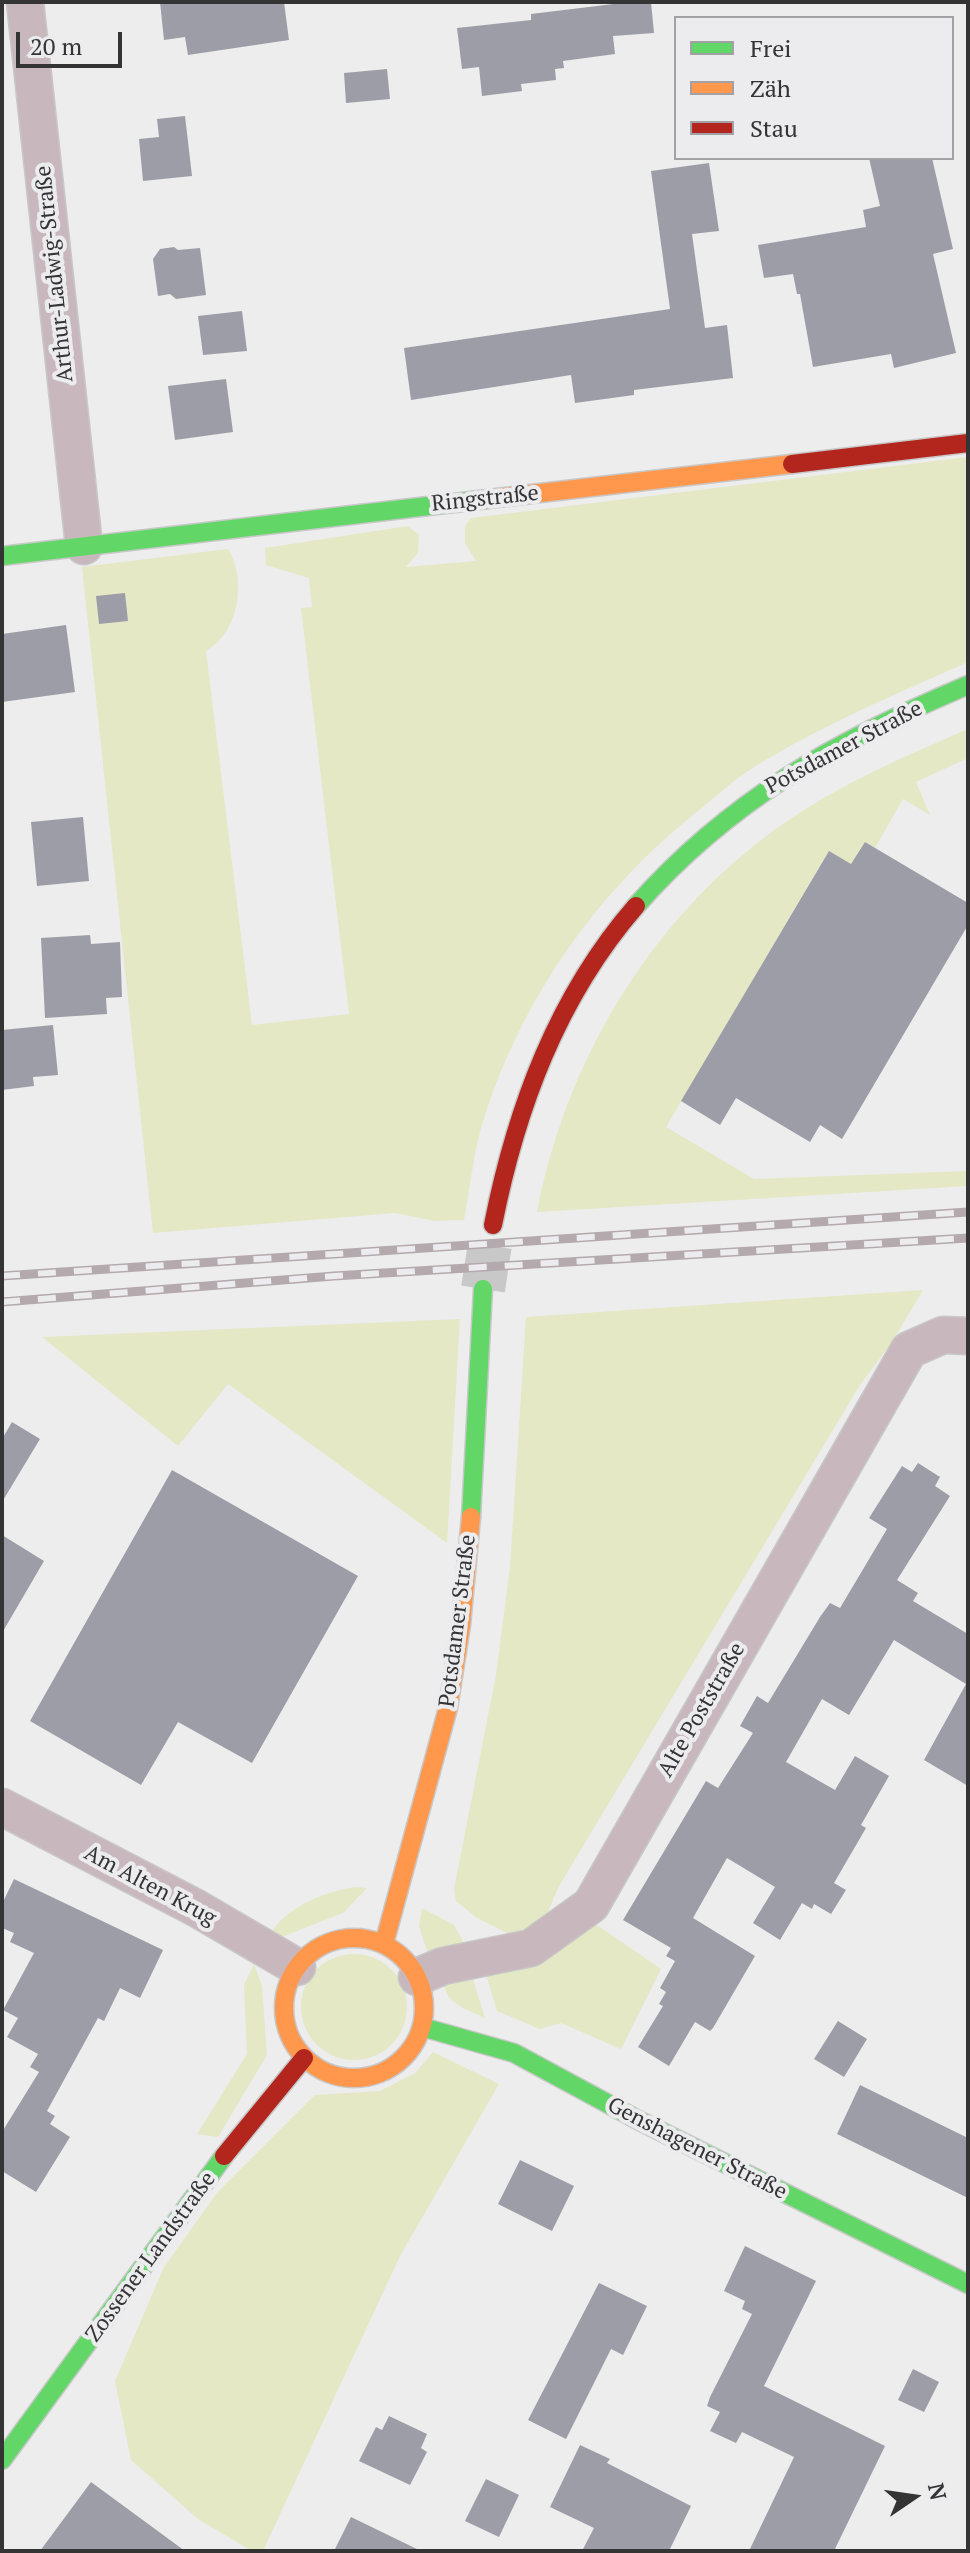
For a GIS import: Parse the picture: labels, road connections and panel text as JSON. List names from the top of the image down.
{
  "streets": {
    "main road": [
      "Ringstraße",
      "Potsdamer Straße",
      "Genshagener Straße",
      "Zossener Landstraße"
    ],
    "street": ["Arthur-Ladwig-Straße", "Alte Poststraße", "Am Alten Krug"]
  },
  "crossings": [
    ["Arthur-Ladwig-Straße", "Ringstraße"],
    ["Potsdamer Straße", "Alte Poststraße"],
    ["Potsdamer Straße", "Am Alten Krug"],
    ["Potsdamer Straße", "Genshagener Straße"],
    ["Potsdamer Straße", "Zossener Landstraße"],
    ["Alte Poststraße", "Am Alten Krug"],
    ["Alte Poststraße", "Genshagener Straße"],
    ["Alte Poststraße", "Zossener Landstraße"],
    ["Am Alten Krug", "Genshagener Straße"],
    ["Am Alten Krug", "Zossener Landstraße"],
    ["Genshagener Straße", "Zossener Landstraße"]
  ],
  "legend": ["Frei", "Zäh", "Stau"],
  "scale_bar": "20 m",
  "north": "right"
}
